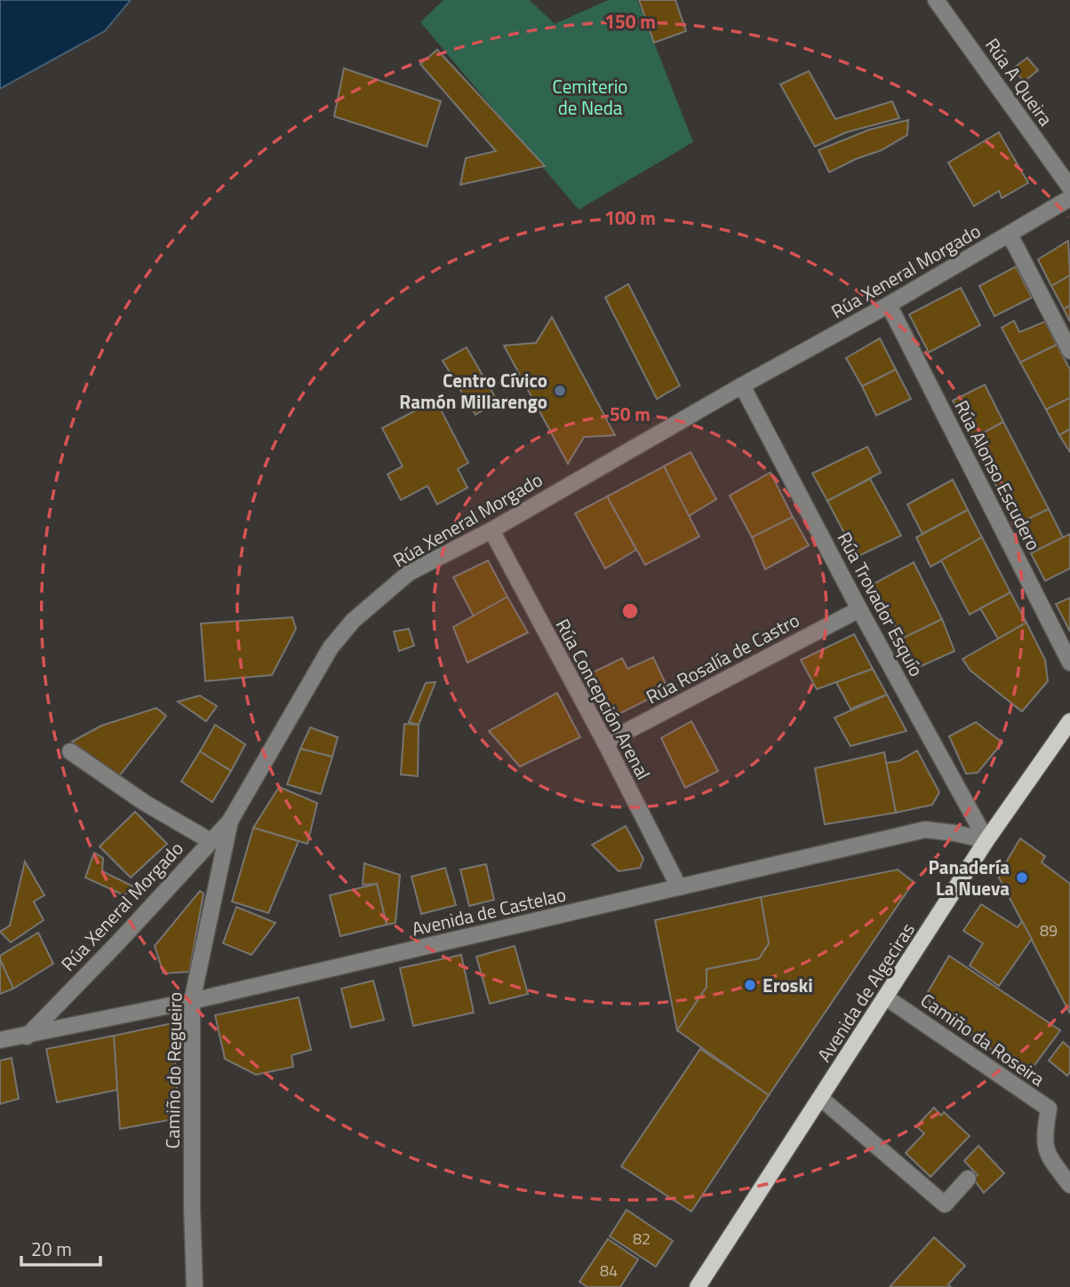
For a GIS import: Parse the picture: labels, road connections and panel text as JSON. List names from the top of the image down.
{
  "streets": {
    "main road": ["Avenida de Algeciras"],
    "street": [
      "Rúa A Queira",
      "Rúa Xeneral Morgado",
      "Rúa Alonso Escudero",
      "Rúa Trovador Esquío",
      "Rúa Rosalía de Castro",
      "Rúa Concepción Arenal",
      "Avenida de Castelao",
      "Camiño da Roseira",
      "Camiño do Regueiro"
    ]
  },
  "crossings": [
    ["Rúa Xeneral Morgado", "Rúa Alonso Escudero"],
    ["Rúa Xeneral Morgado", "Rúa Trovador Esquío"],
    ["Rúa Xeneral Morgado", "Rúa Concepción Arenal"],
    ["Rúa Xeneral Morgado", "Avenida de Castelao"],
    ["Rúa Xeneral Morgado", "Camiño do Regueiro"],
    ["Rúa Trovador Esquío", "Rúa Rosalía de Castro"],
    ["Rúa Trovador Esquío", "Avenida de Castelao"],
    ["Rúa Trovador Esquío", "Avenida de Algeciras"],
    ["Rúa Rosalía de Castro", "Rúa Concepción Arenal"],
    ["Rúa Concepción Arenal", "Avenida de Castelao"],
    ["Avenida de Castelao", "Avenida de Algeciras"],
    ["Avenida de Castelao", "Camiño do Regueiro"],
    ["Avenida de Algeciras", "Camiño da Roseira"]
  ],
  "parks": ["Cemiterio de Neda"],
  "places": ["Centro Cívico Ramón Millarengo", "Panadería La Nueva", "Eroski"],
  "house_numbers": ["89", "82", "84"],
  "scale_bar": "20 m",
  "rings": ["150 m", "100 m", "50 m"]
}
